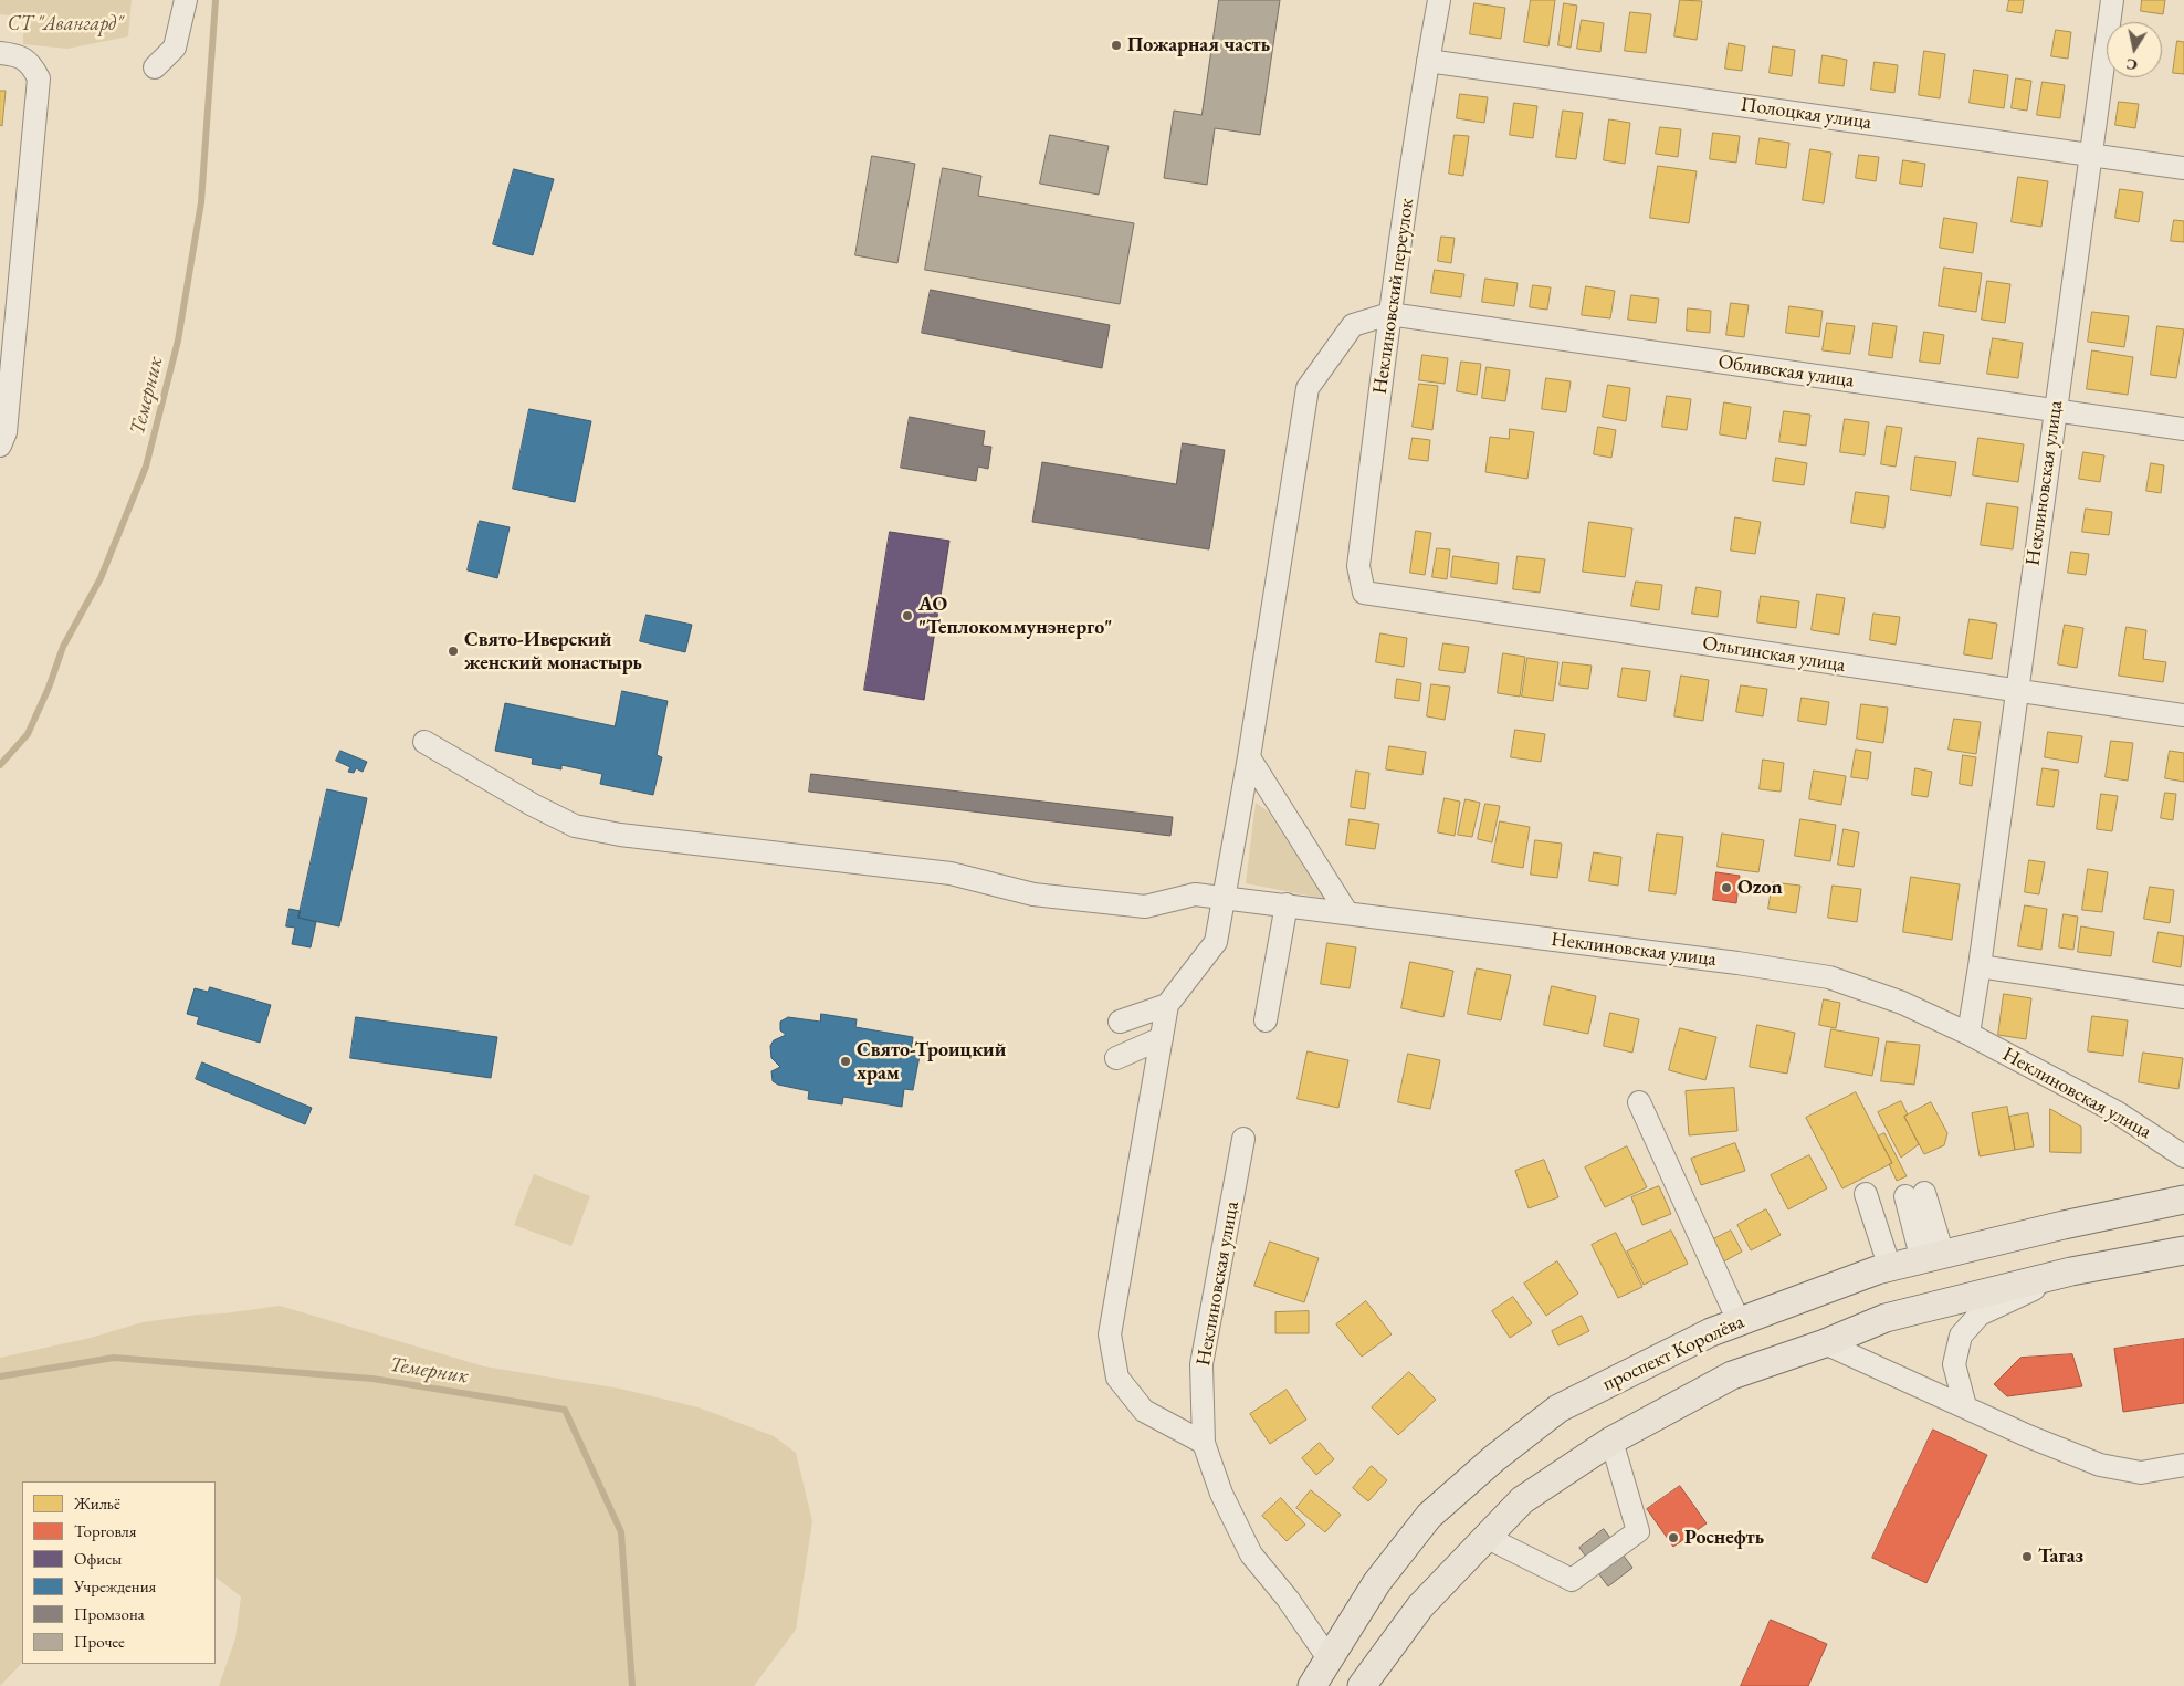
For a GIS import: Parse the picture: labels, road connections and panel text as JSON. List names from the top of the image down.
{
  "streets": {
    "main road": ["проспект Королёва"],
    "street": [
      "Полоцкая улица",
      "Неклиновский переулок",
      "Обливская улица",
      "Неклиновская улица",
      "Ольгинская улица"
    ]
  },
  "crossings": [
    ["Полоцкая улица", "Неклиновский переулок"],
    ["Полоцкая улица", "Неклиновская улица"],
    ["Неклиновский переулок", "Обливская улица"],
    ["Неклиновский переулок", "Ольгинская улица"],
    ["Обливская улица", "Неклиновская улица"],
    ["Неклиновская улица", "Ольгинская улица"],
    ["Неклиновская улица", "проспект Королёва"]
  ],
  "water": ["Темерник"],
  "parks": ["СТ \"Авангард\""],
  "places": [
    "Пожарная часть",
    "АО \"Теплокоммунэнерго\"",
    "Свято-Иверский женский монастырь",
    "Ozon",
    "Свято-Троицкий храм",
    "Роснефть",
    "Тагаз"
  ],
  "legend": [
    "Жильё",
    "Торговля",
    "Офисы",
    "Учреждения",
    "Промзона",
    "Прочее"
  ],
  "north": "bottom"
}
